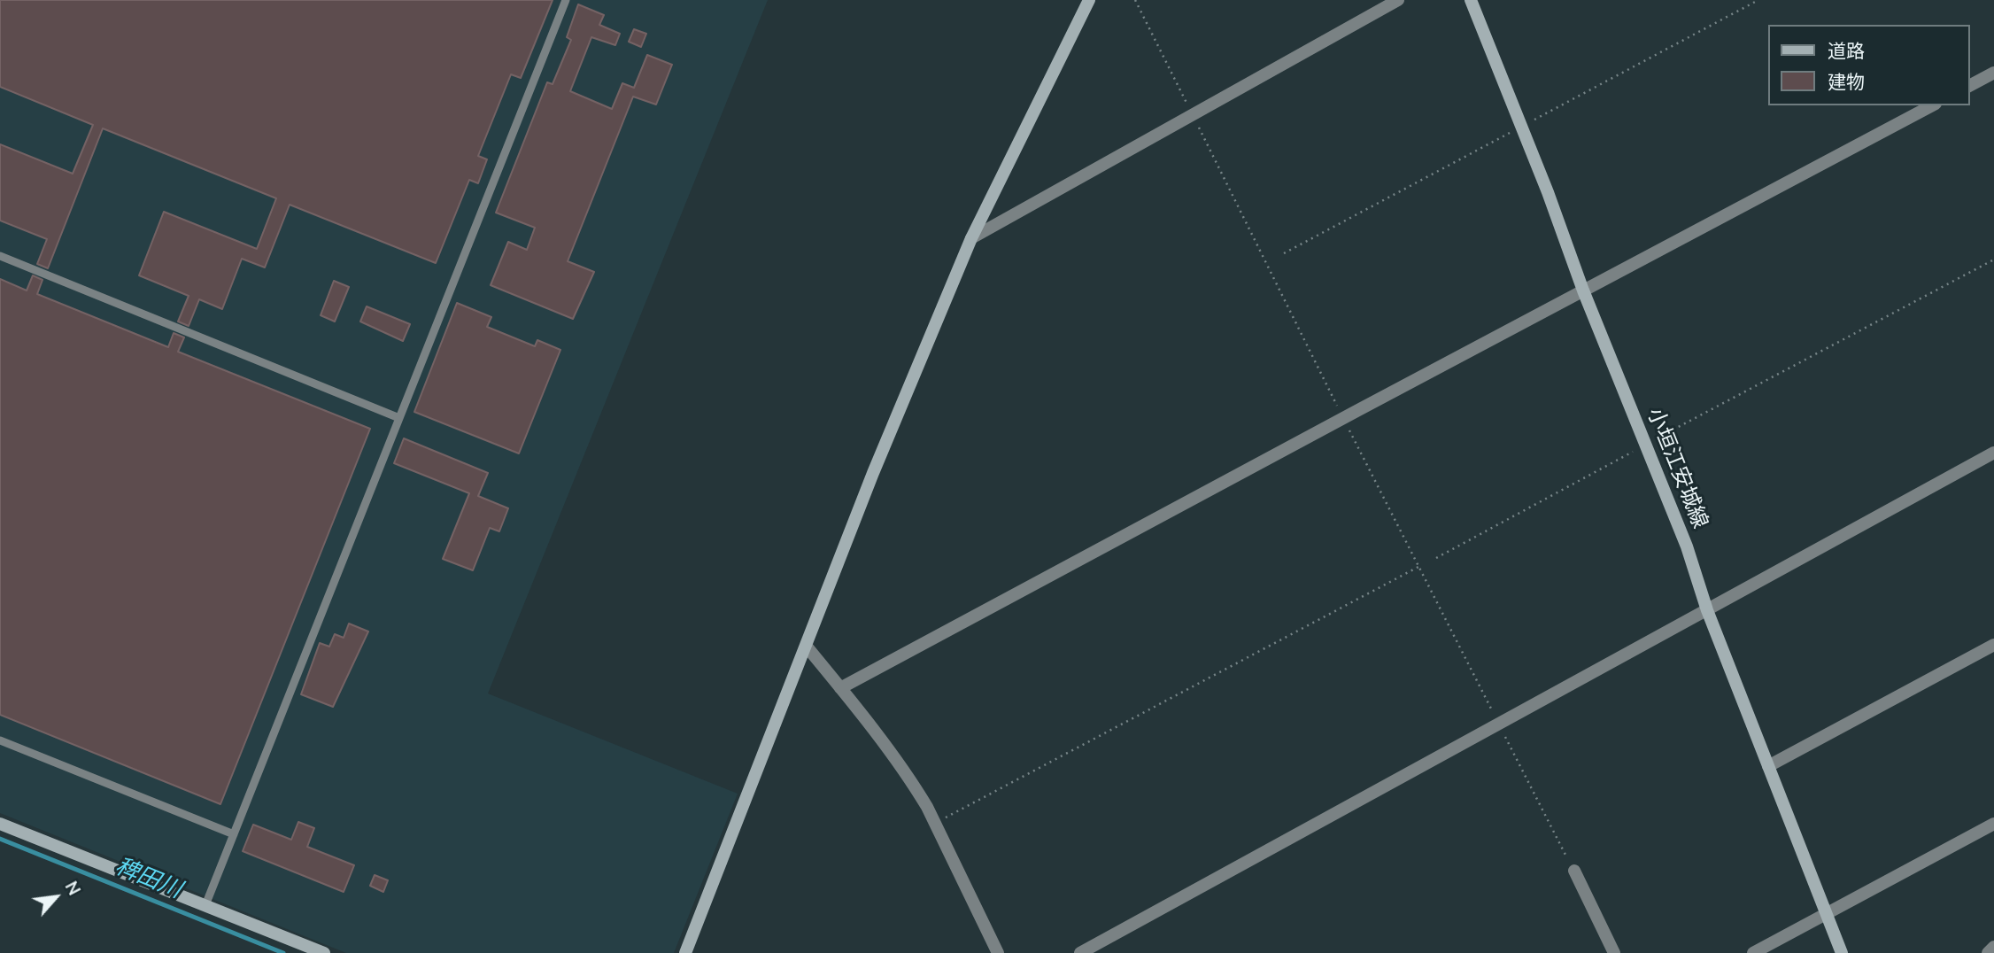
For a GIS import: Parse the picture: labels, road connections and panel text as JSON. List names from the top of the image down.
{
  "streets": {
    "street": ["小垣江安城線"]
  },
  "water": ["稗田川"],
  "legend": ["道路", "建物"],
  "north": "top right"
}
